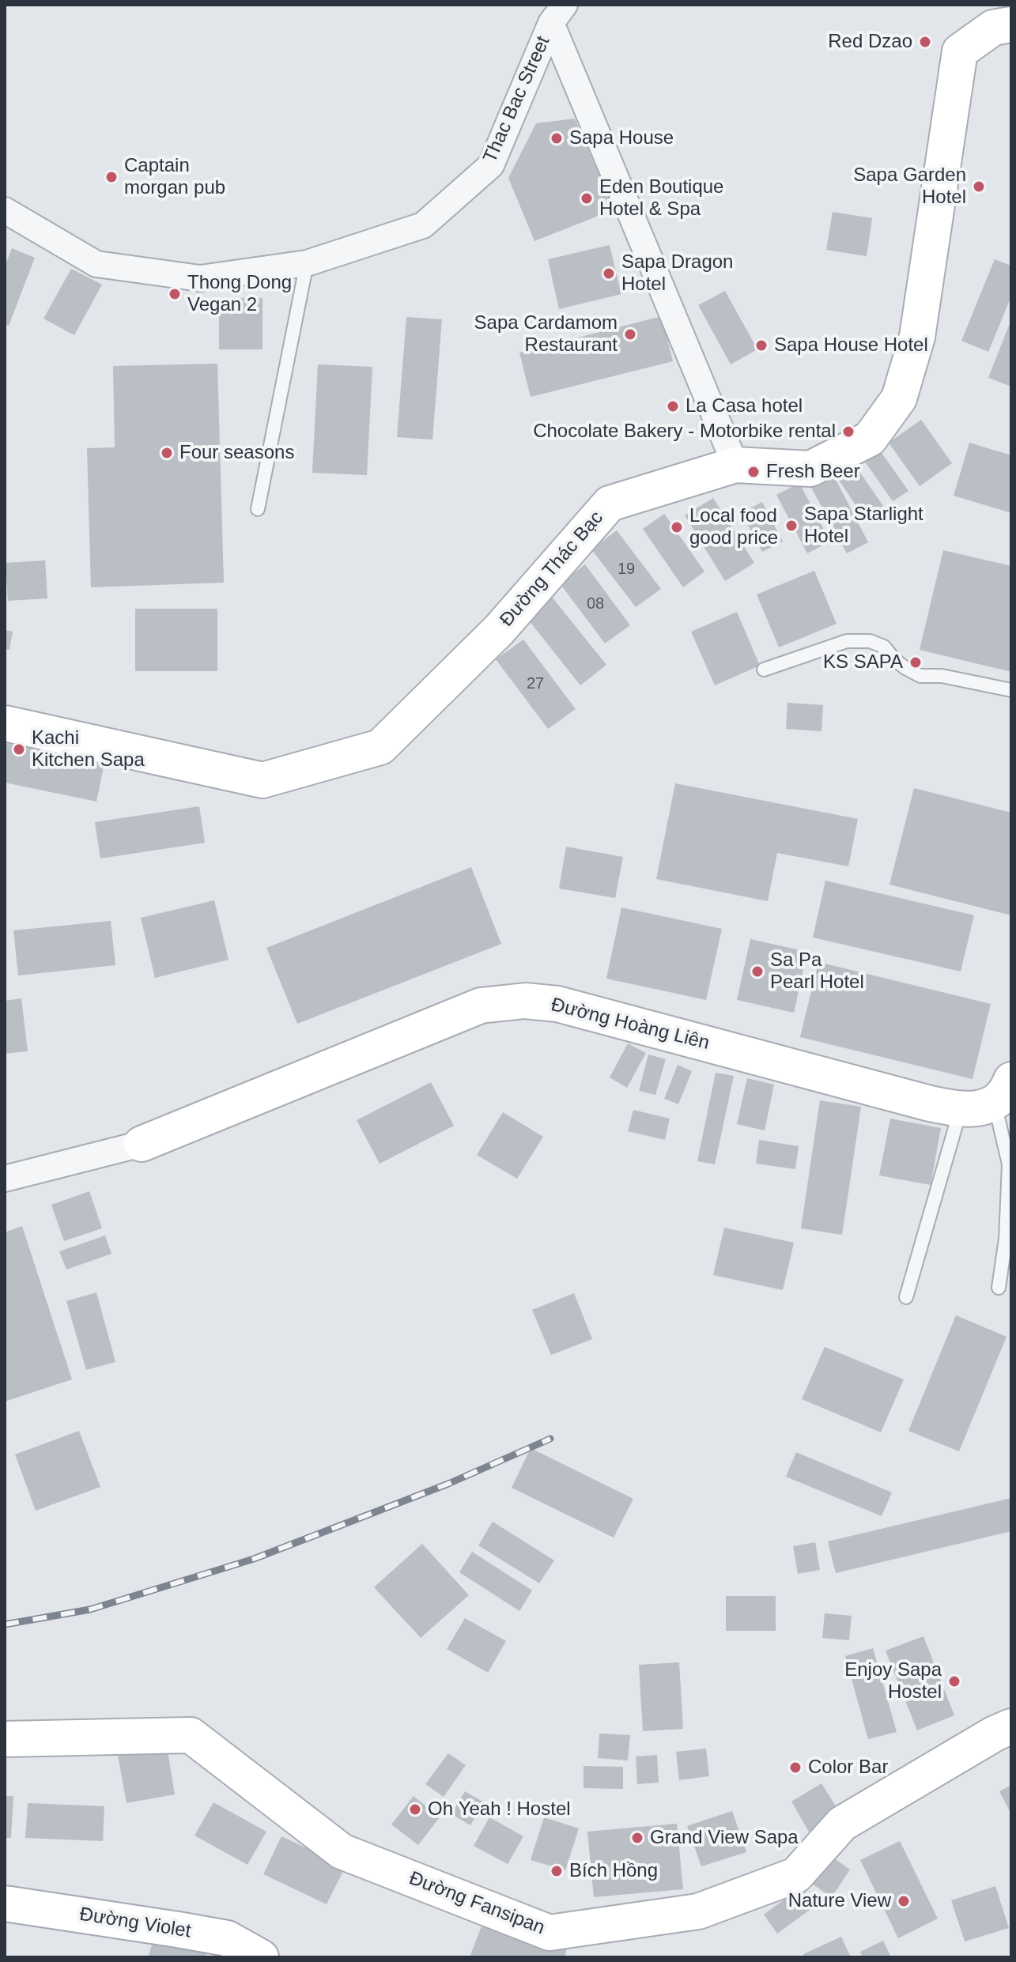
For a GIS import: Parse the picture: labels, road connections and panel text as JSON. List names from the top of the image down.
{
  "streets": {
    "street": [
      "Thac Bac Street",
      "Đường Thác Bạc",
      "Đường Hoàng Liên",
      "Đường Fansipan",
      "Đường Violet"
    ]
  },
  "crossings": [
    ["Thac Bac Street", "Đường Thác Bạc"]
  ],
  "places": [
    "Red Dzao",
    "Sapa House",
    "Captain morgan pub",
    "Sapa Garden Hotel",
    "Eden Boutique Hotel & Spa",
    "Sapa Dragon Hotel",
    "Thong Dong Vegan 2",
    "Sapa Cardamom Restaurant",
    "Sapa House Hotel",
    "La Casa hotel",
    "Chocolate Bakery - Motorbike rental",
    "Four seasons",
    "Fresh Beer",
    "Sapa Starlight Hotel",
    "Local food good price",
    "KS SAPA",
    "Kachi Kitchen Sapa",
    "Sa Pa Pearl Hotel",
    "Enjoy Sapa Hostel",
    "Color Bar",
    "Oh Yeah ! Hostel",
    "Grand View Sapa",
    "Bích Hồng",
    "Nature View"
  ],
  "house_numbers": ["19", "08", "27"]
}
